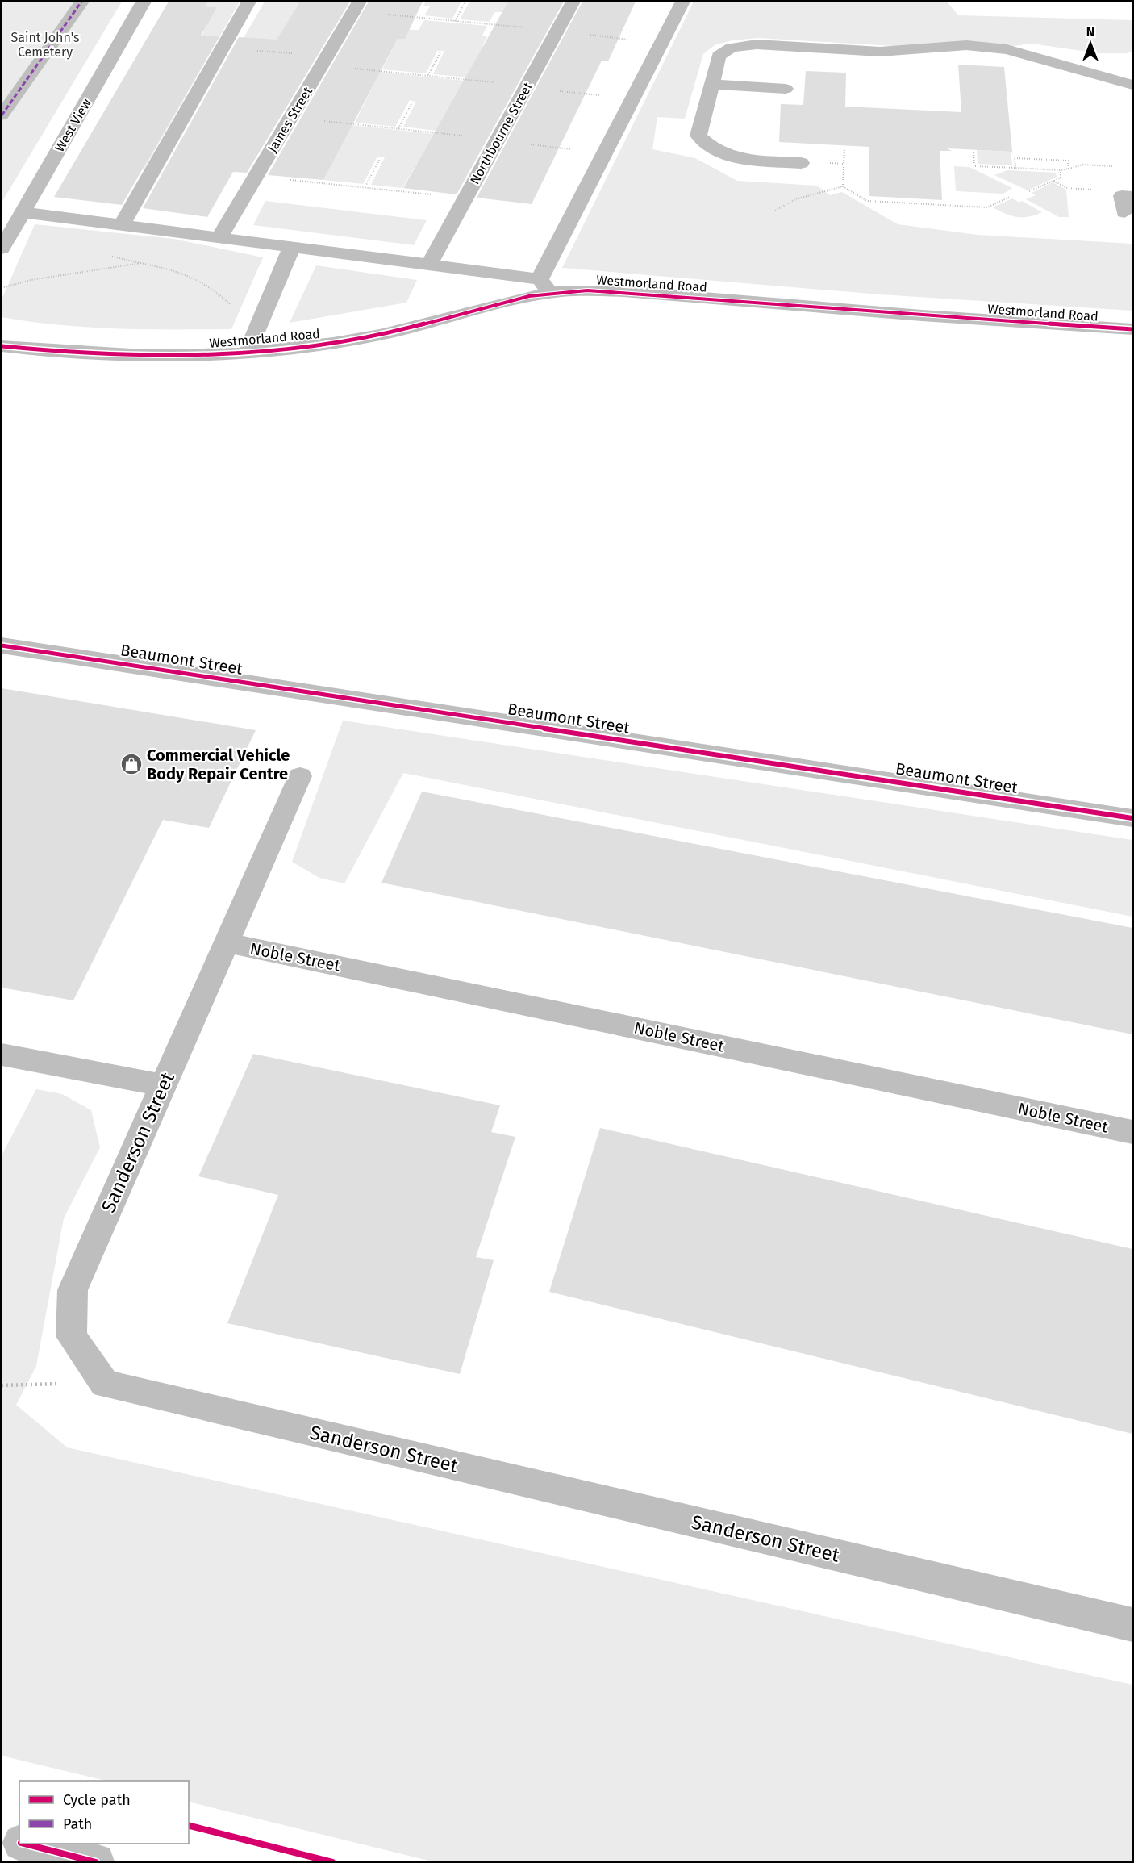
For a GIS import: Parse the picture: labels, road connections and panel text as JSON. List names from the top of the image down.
{
  "streets": {
    "street": [
      "James Street",
      "West View",
      "Northbourne Street",
      "Westmorland Road",
      "Beaumont Street",
      "Noble Street",
      "Sanderson Street"
    ]
  },
  "crossings": [
    ["Noble Street", "Sanderson Street"]
  ],
  "parks": ["Saint John's Cemetery"],
  "places": {
    "shop": ["Commercial Vehicle Body Repair Centre"]
  },
  "legend": ["Cycle path", "Path"],
  "north": "top"
}
